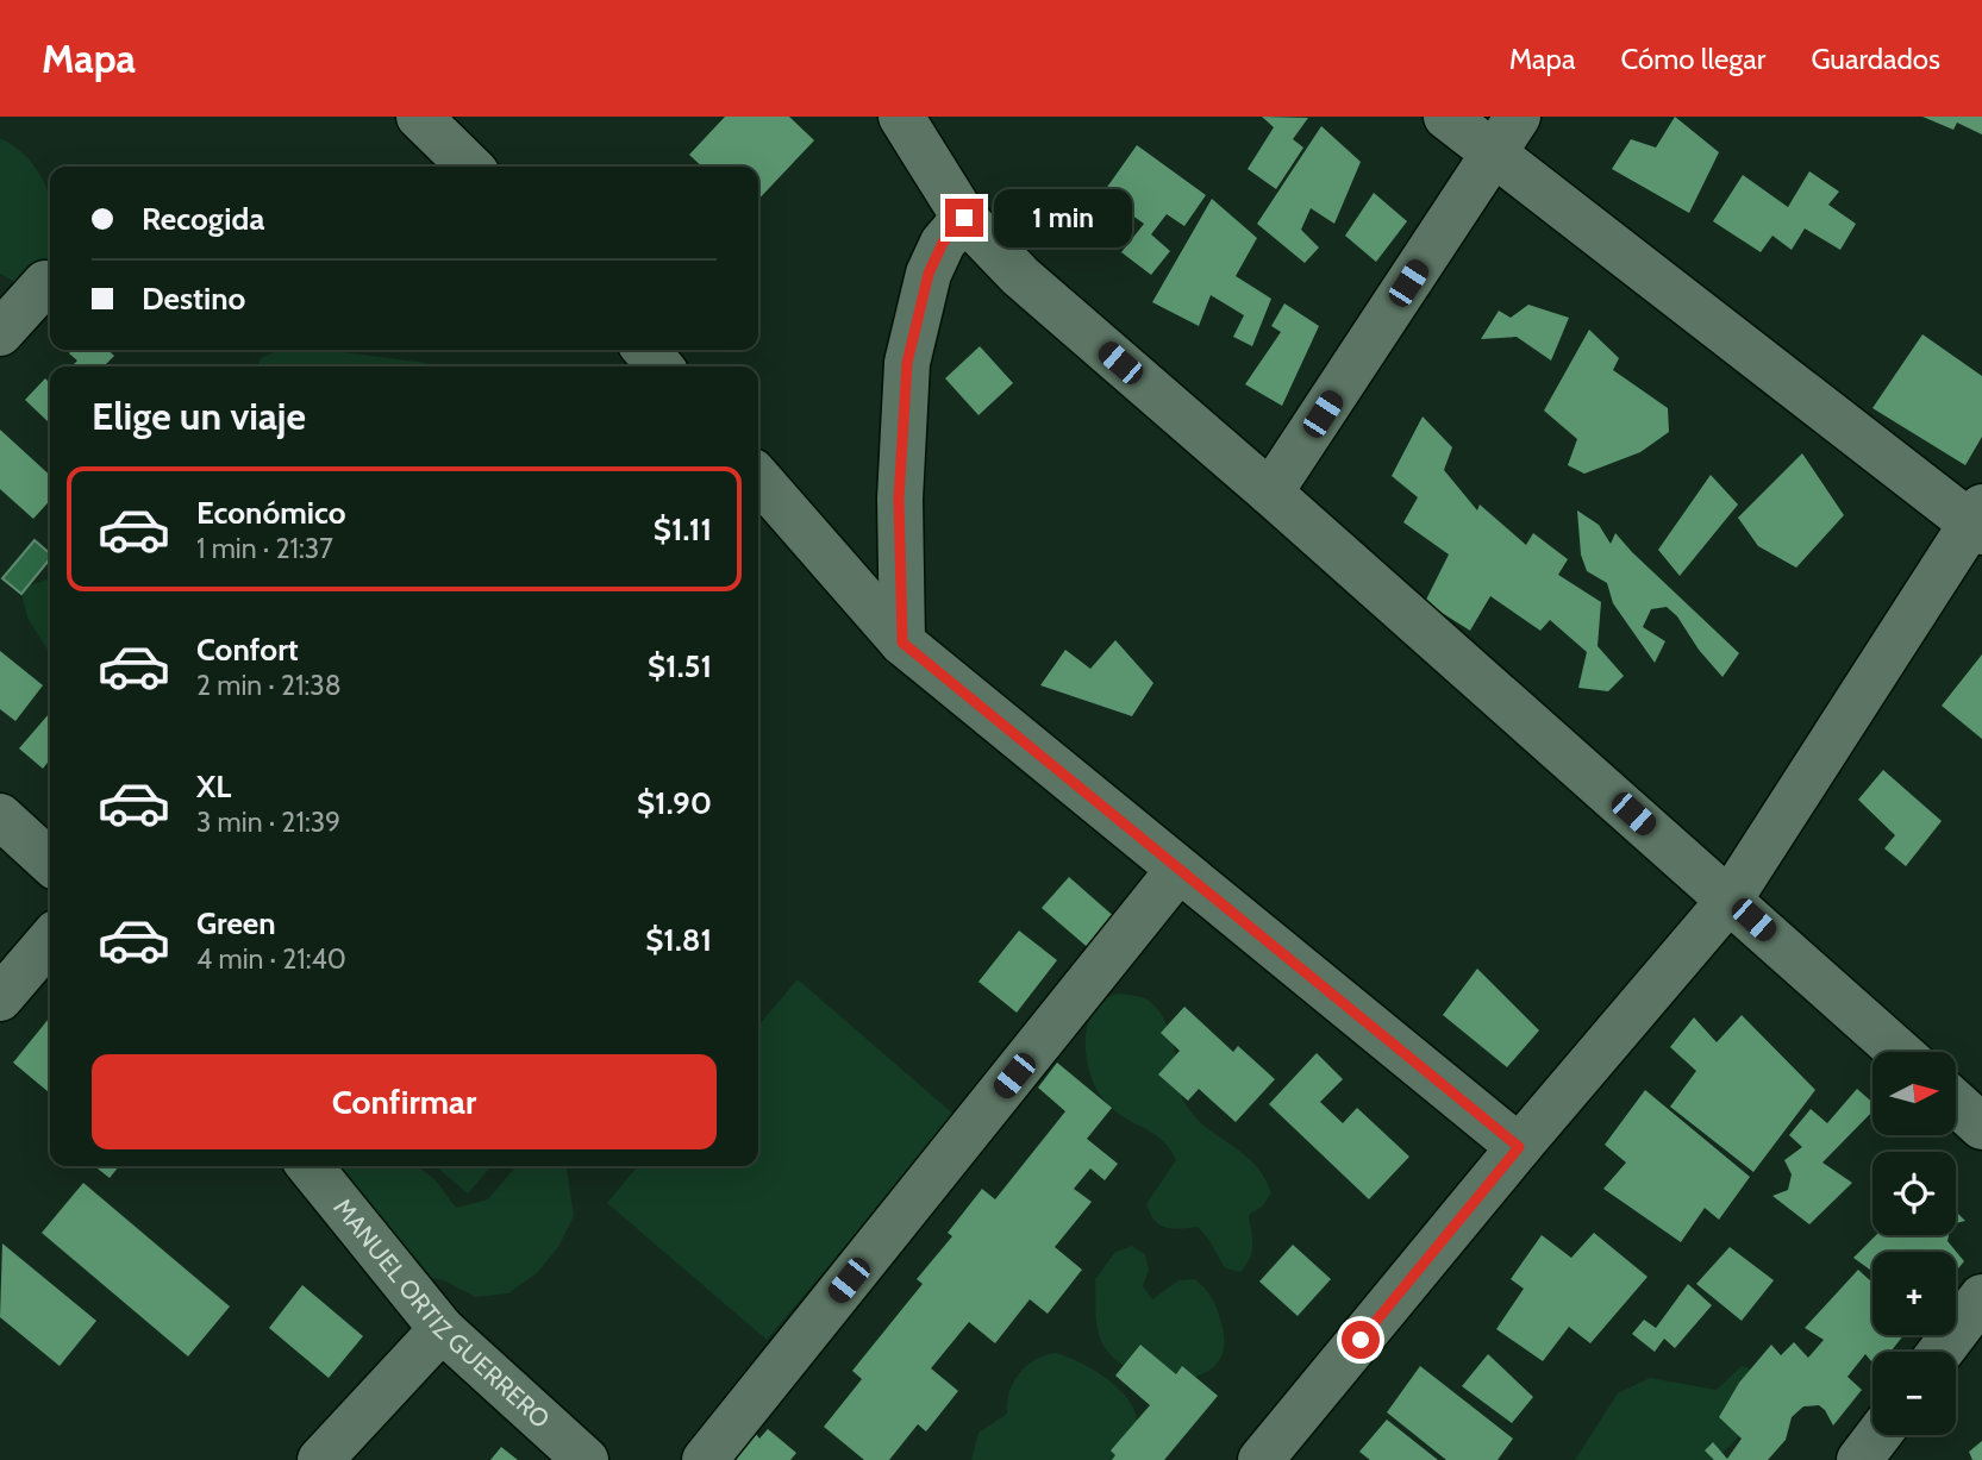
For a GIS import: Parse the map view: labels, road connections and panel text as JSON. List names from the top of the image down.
{
  "streets": {
    "street": ["MANUEL ORTIZ GUERRERO"]
  },
  "north": "right",
  "page": {
    "header": "Mapa",
    "nav": ["Mapa", "Cómo llegar", "Guardados"],
    "banner": ["Recogida", "Destino"],
    "bubble": "1 min",
    "heading": "Elige un viaje",
    "list": [
      {
        "name": "Económico",
        "note": "1 min · 21:37",
        "value": "$1.11"
      },
      {
        "name": "Confort",
        "note": "2 min · 21:38",
        "value": "$1.51"
      },
      {
        "name": "XL",
        "note": "3 min · 21:39",
        "value": "$1.90"
      },
      {
        "name": "Green",
        "note": "4 min · 21:40",
        "value": "$1.81"
      }
    ],
    "buttons": "Confirmar",
    "map_buttons": ["+", "−"]
  }
}
